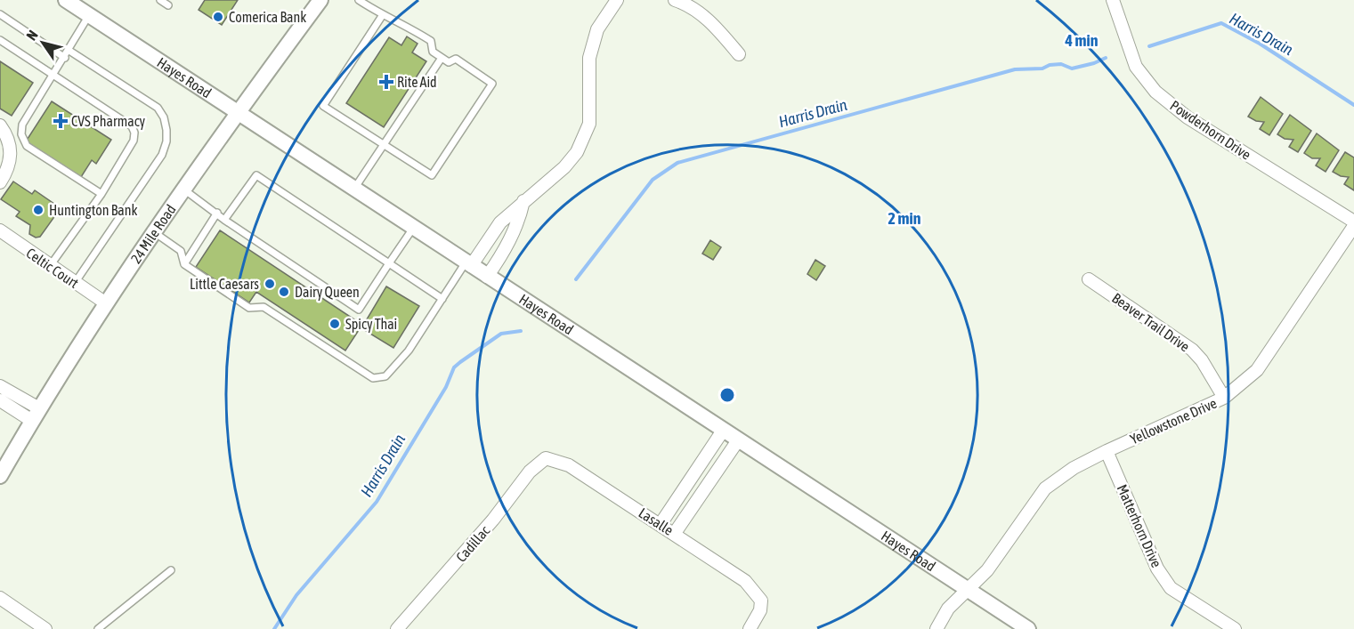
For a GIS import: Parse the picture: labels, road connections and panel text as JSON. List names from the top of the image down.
{
  "streets": {
    "street": [
      "Hayes Road",
      "Powderhorn Drive",
      "24 Mile Road",
      "Celtic Court",
      "Beaver Trail Drive",
      "Yellowstone Drive",
      "Lasalle",
      "Matterhorn Drive",
      "Cadillac"
    ]
  },
  "crossings": [
    ["Hayes Road", "24 Mile Road"],
    ["Hayes Road", "Yellowstone Drive"],
    ["24 Mile Road", "Celtic Court"],
    ["Beaver Trail Drive", "Yellowstone Drive"],
    ["Yellowstone Drive", "Matterhorn Drive"],
    ["Lasalle", "Cadillac"]
  ],
  "water": ["Harris Drain"],
  "places": {
    "other": [
      "Comerica Bank",
      "Huntington Bank",
      "Little Caesars",
      "Dairy Queen",
      "Spicy Thai"
    ],
    "health": ["Rite Aid", "CVS Pharmacy"]
  },
  "north": "top left",
  "rings": ["4 min", "2 min"]
}
